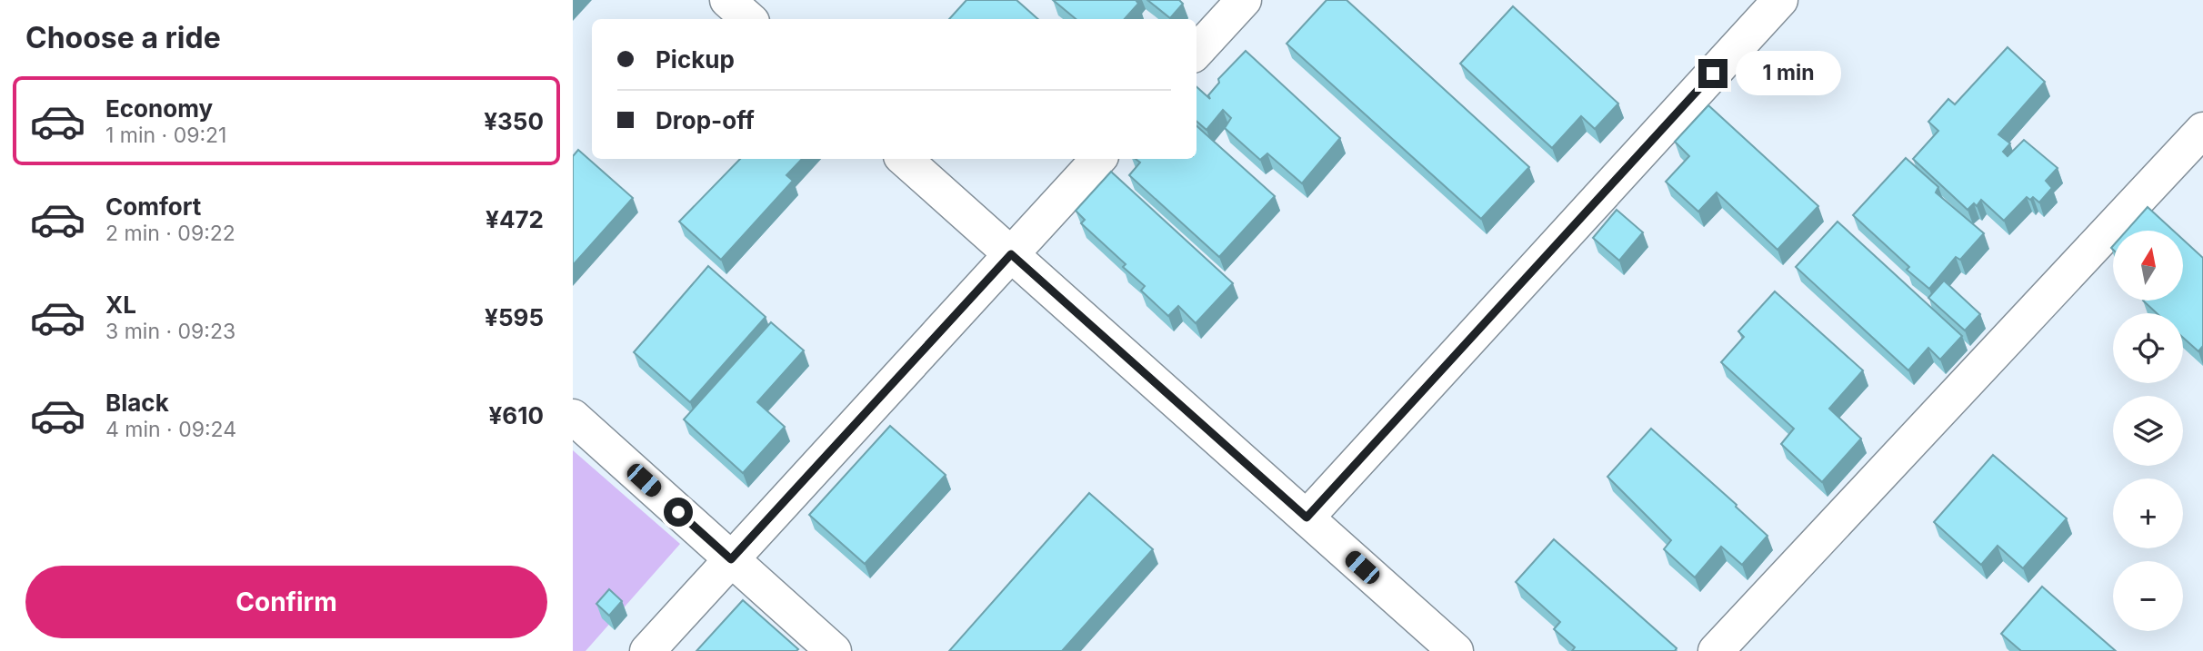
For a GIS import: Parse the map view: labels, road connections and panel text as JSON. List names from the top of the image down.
{
  "north": "top",
  "page": {
    "heading": "Choose a ride",
    "banner": ["Pickup", "Drop-off"],
    "bubble": "1 min",
    "list": [
      {
        "name": "Economy",
        "note": "1 min · 09:21",
        "value": "¥350"
      },
      {
        "name": "Comfort",
        "note": "2 min · 09:22",
        "value": "¥472"
      },
      {
        "name": "XL",
        "note": "3 min · 09:23",
        "value": "¥595"
      },
      {
        "name": "Black",
        "note": "4 min · 09:24",
        "value": "¥610"
      }
    ],
    "map_buttons": ["+", "−"],
    "buttons": "Confirm"
  }
}
